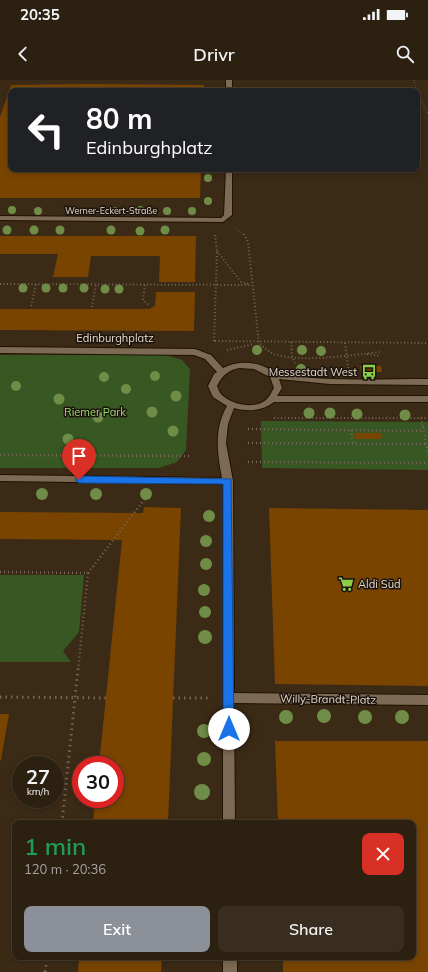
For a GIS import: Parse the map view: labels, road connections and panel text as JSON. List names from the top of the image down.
{
  "streets": {
    "street": ["Werner-Eckert-Straße", "Edinburghplatz", "Willy-Brandt-Platz"]
  },
  "parks": ["Riemer Park"],
  "places": {
    "bus stop": ["Messestadt West"],
    "supermarket": ["Aldi Süd"]
  },
  "page": {
    "status": "20:35",
    "header": "Drivr",
    "turn": ["80 m", "Edinburghplatz"],
    "speed": "27 km/h",
    "limit": "30",
    "heading": ["1 min", "120 m · 20:36"],
    "buttons": ["Exit", "Share"]
  }
}
